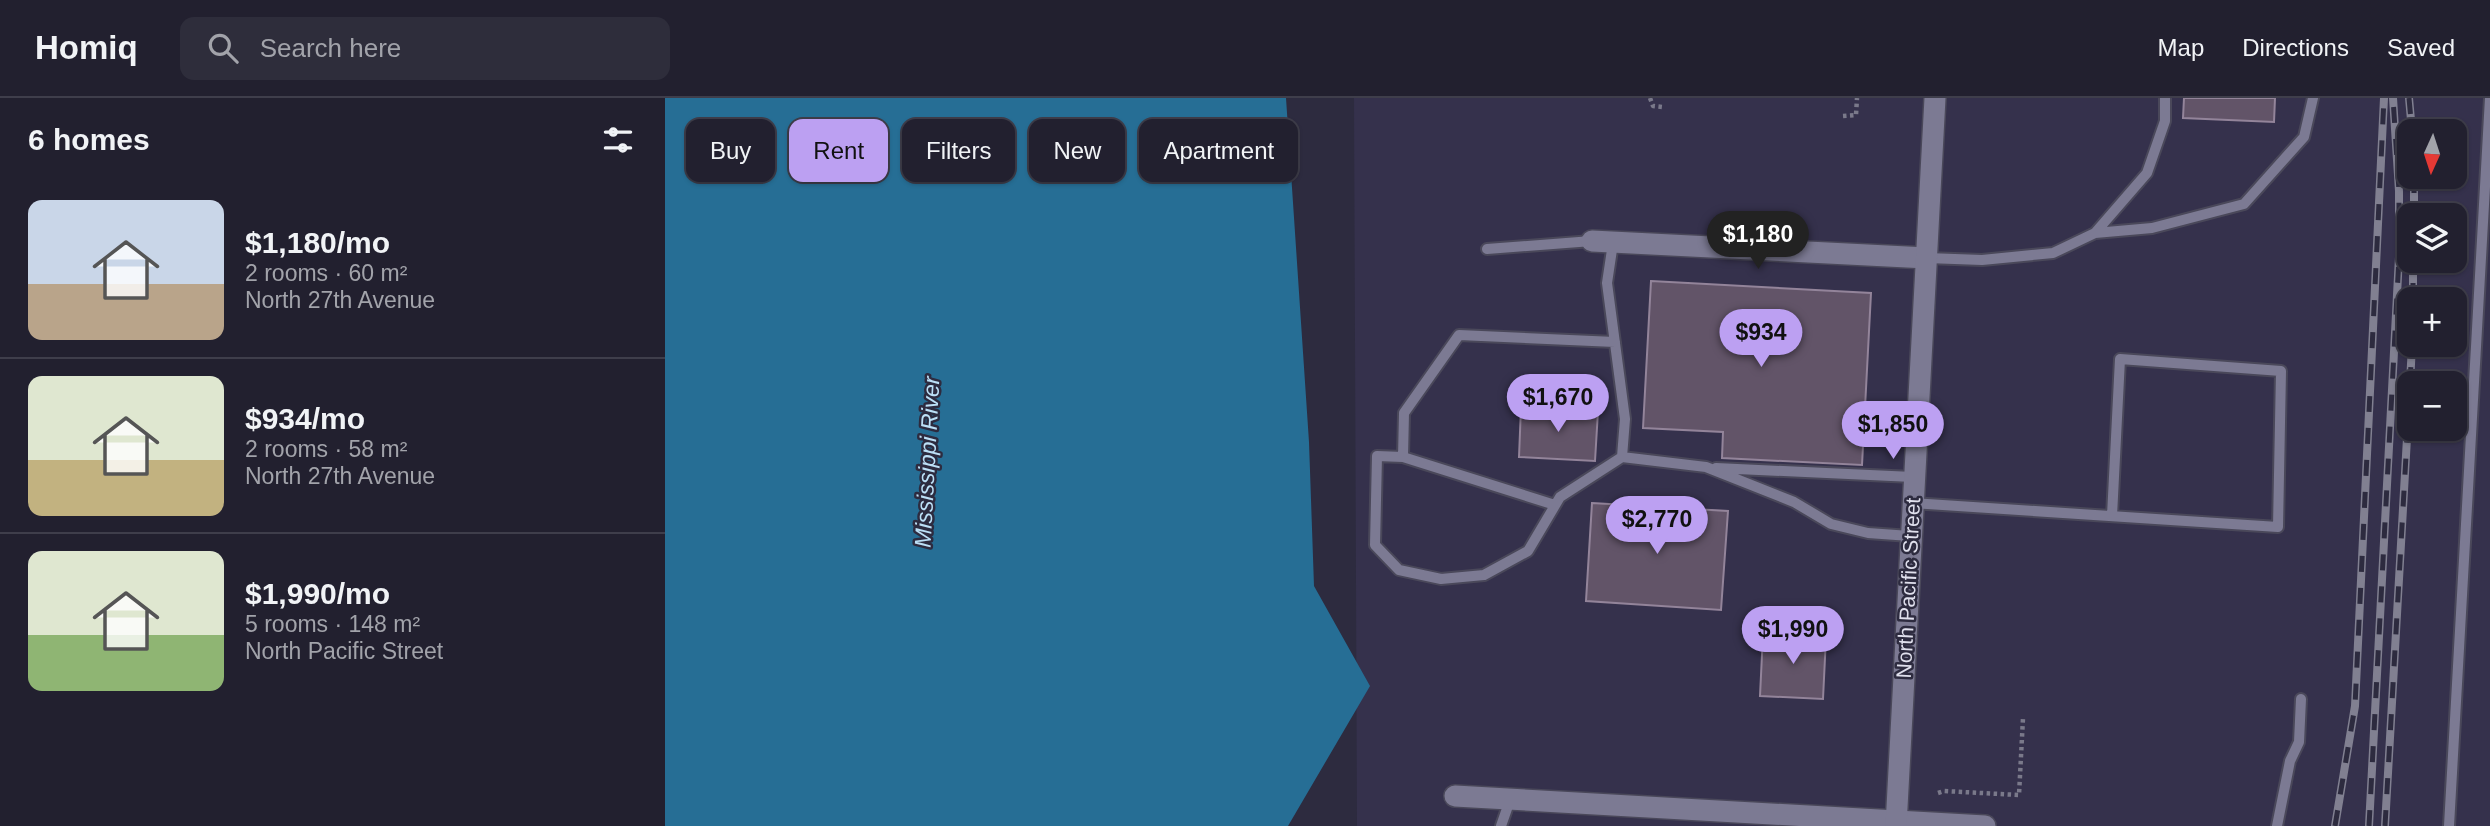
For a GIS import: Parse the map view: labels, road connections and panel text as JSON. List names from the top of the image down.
{
  "streets": {
    "street": ["North Pacific Street"]
  },
  "water": ["Mississippi River"],
  "north": "bottom",
  "page": {
    "header": "Homiq",
    "search": "Search here",
    "nav": ["Map", "Directions", "Saved"],
    "heading": "6 homes",
    "map_buttons": ["+", "−"],
    "chip": [
      "Buy",
      "Rent",
      "Filters",
      "New",
      "Apartment"
    ],
    "list": [
      {
        "name": "$1,180/mo",
        "note": "2 rooms · 60 m² · North 27th Avenue"
      },
      {
        "name": "$934/mo",
        "note": "2 rooms · 58 m² · North 27th Avenue"
      },
      {
        "name": "$1,990/mo",
        "note": "5 rooms · 148 m² · North Pacific Street"
      }
    ],
    "price": [
      "$1,180",
      "$934",
      "$1,670",
      "$1,850",
      "$2,770",
      "$1,990"
    ]
  }
}
